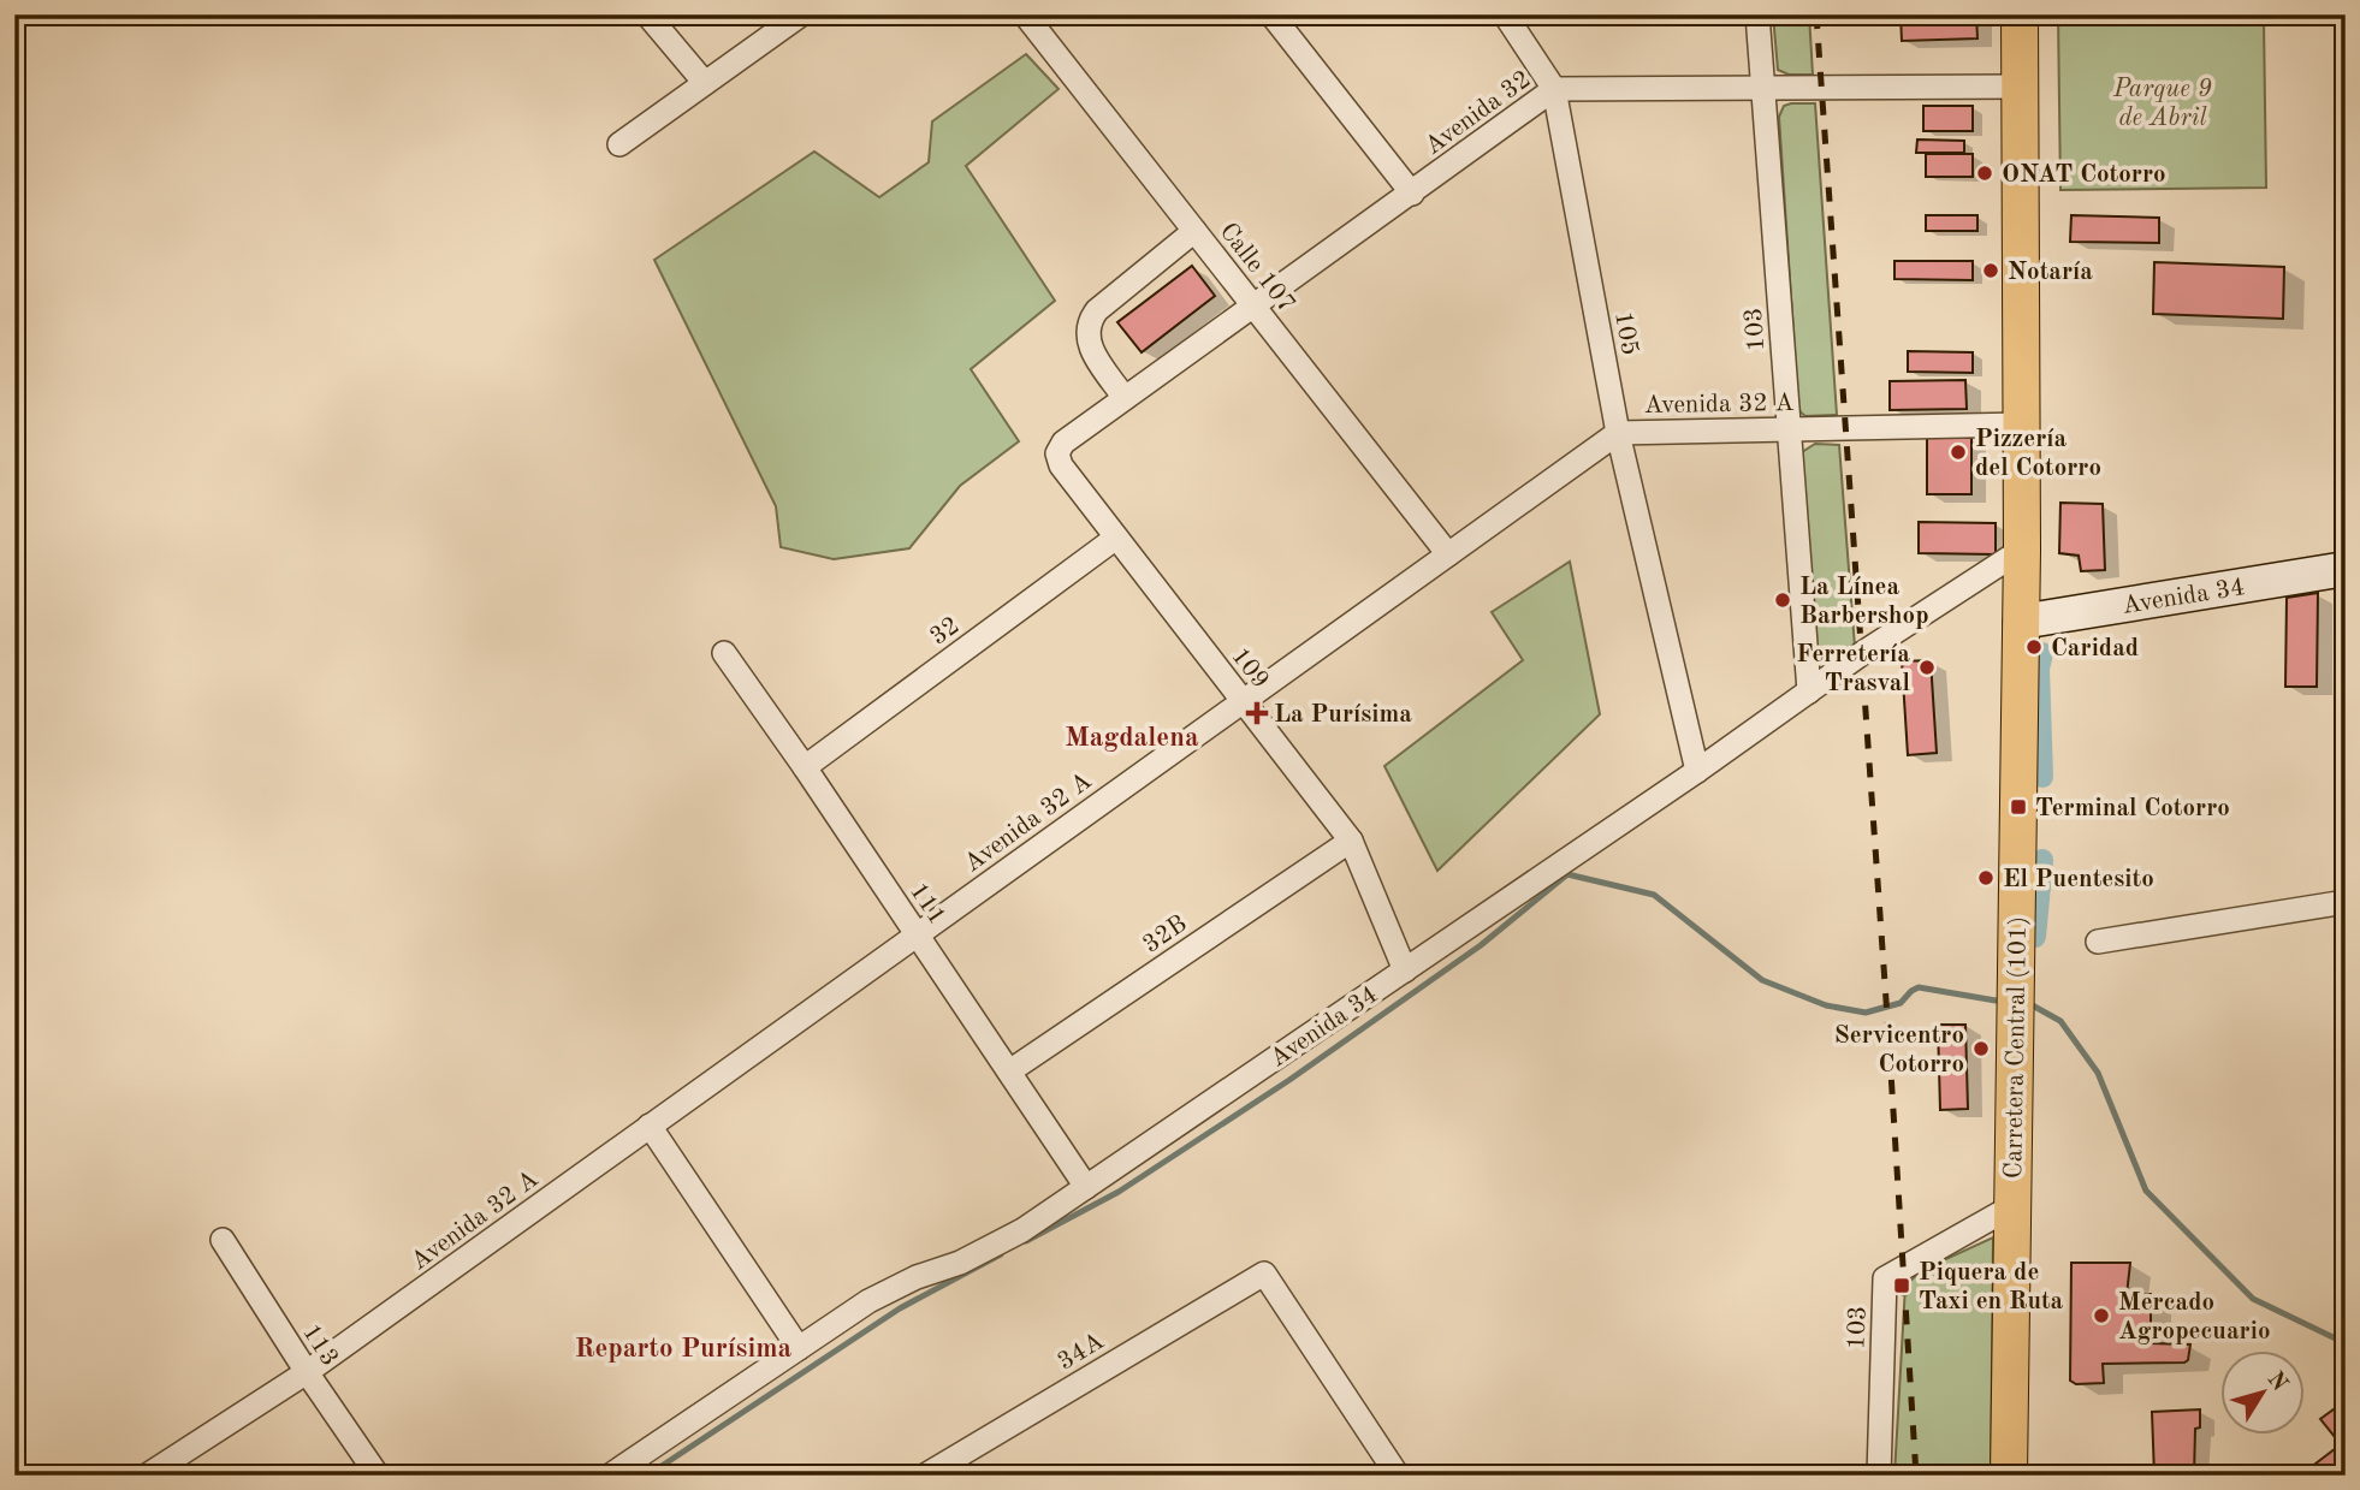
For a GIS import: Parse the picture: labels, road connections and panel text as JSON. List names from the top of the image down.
{
  "streets": {
    "main road": ["Carretera Central (101)"],
    "street": [
      "Avenida 32",
      "Calle 107",
      "103",
      "105",
      "Avenida 32 A",
      "Avenida 34",
      "32",
      "109",
      "111",
      "32B",
      "113",
      "34A"
    ]
  },
  "crossings": [
    ["Avenida 32", "Calle 107"],
    ["Avenida 32", "103"],
    ["Avenida 32", "105"],
    ["Avenida 32", "109"],
    ["Avenida 32", "Carretera Central (101)"],
    ["Calle 107", "Avenida 32 A"],
    ["103", "Avenida 32 A"],
    ["103", "Avenida 34"],
    ["103", "Carretera Central (101)"],
    ["105", "Avenida 32 A"],
    ["105", "Avenida 34"],
    ["Avenida 32 A", "109"],
    ["Avenida 32 A", "111"],
    ["Avenida 32 A", "Carretera Central (101)"],
    ["Avenida 32 A", "113"],
    ["Avenida 34", "109"],
    ["Avenida 34", "111"],
    ["Avenida 34", "Carretera Central (101)"],
    ["32", "109"],
    ["32", "111"],
    ["109", "32B"],
    ["111", "32B"]
  ],
  "districts": ["Magdalena", "Reparto Purísima"],
  "parks": ["Parque 9 de Abril"],
  "places": {
    "other": [
      "ONAT Cotorro",
      "Notaría",
      "Pizzería del Cotorro",
      "La Línea Barbershop",
      "Caridad",
      "Ferretería Trasval",
      "El Puentesito",
      "Servicentro Cotorro",
      "Mercado Agropecuario"
    ],
    "health": ["La Purísima"],
    "transit": ["Terminal Cotorro", "Piquera de Taxi en Ruta"]
  },
  "north": "top right"
}
